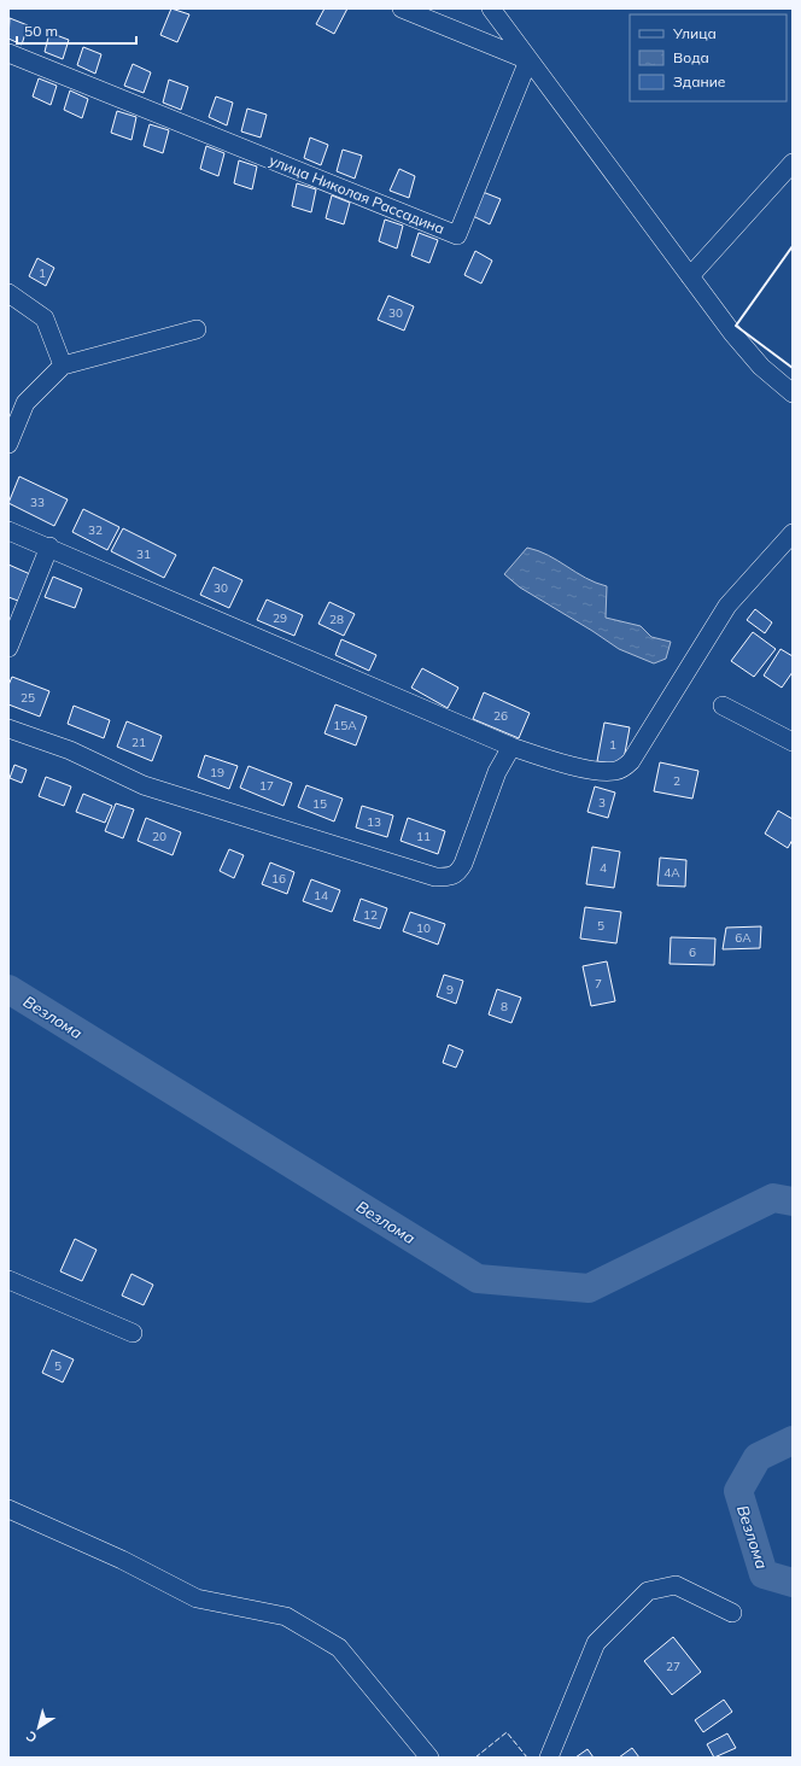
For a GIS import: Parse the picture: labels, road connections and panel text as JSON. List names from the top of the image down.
{
  "streets": {
    "street": ["улица Николая Рассадина"]
  },
  "water": ["Везлома"],
  "house_numbers": [
    "1",
    "30",
    "33",
    "32",
    "31",
    "30",
    "29",
    "28",
    "25",
    "26",
    "15А",
    "21",
    "1",
    "19",
    "2",
    "17",
    "3",
    "15",
    "13",
    "20",
    "11",
    "4",
    "4А",
    "16",
    "14",
    "12",
    "5",
    "10",
    "6А",
    "6",
    "7",
    "9",
    "8",
    "5",
    "27"
  ],
  "legend": ["Улица", "Вода", "Здание"],
  "scale_bar": "50 m",
  "north": "bottom left"
}
